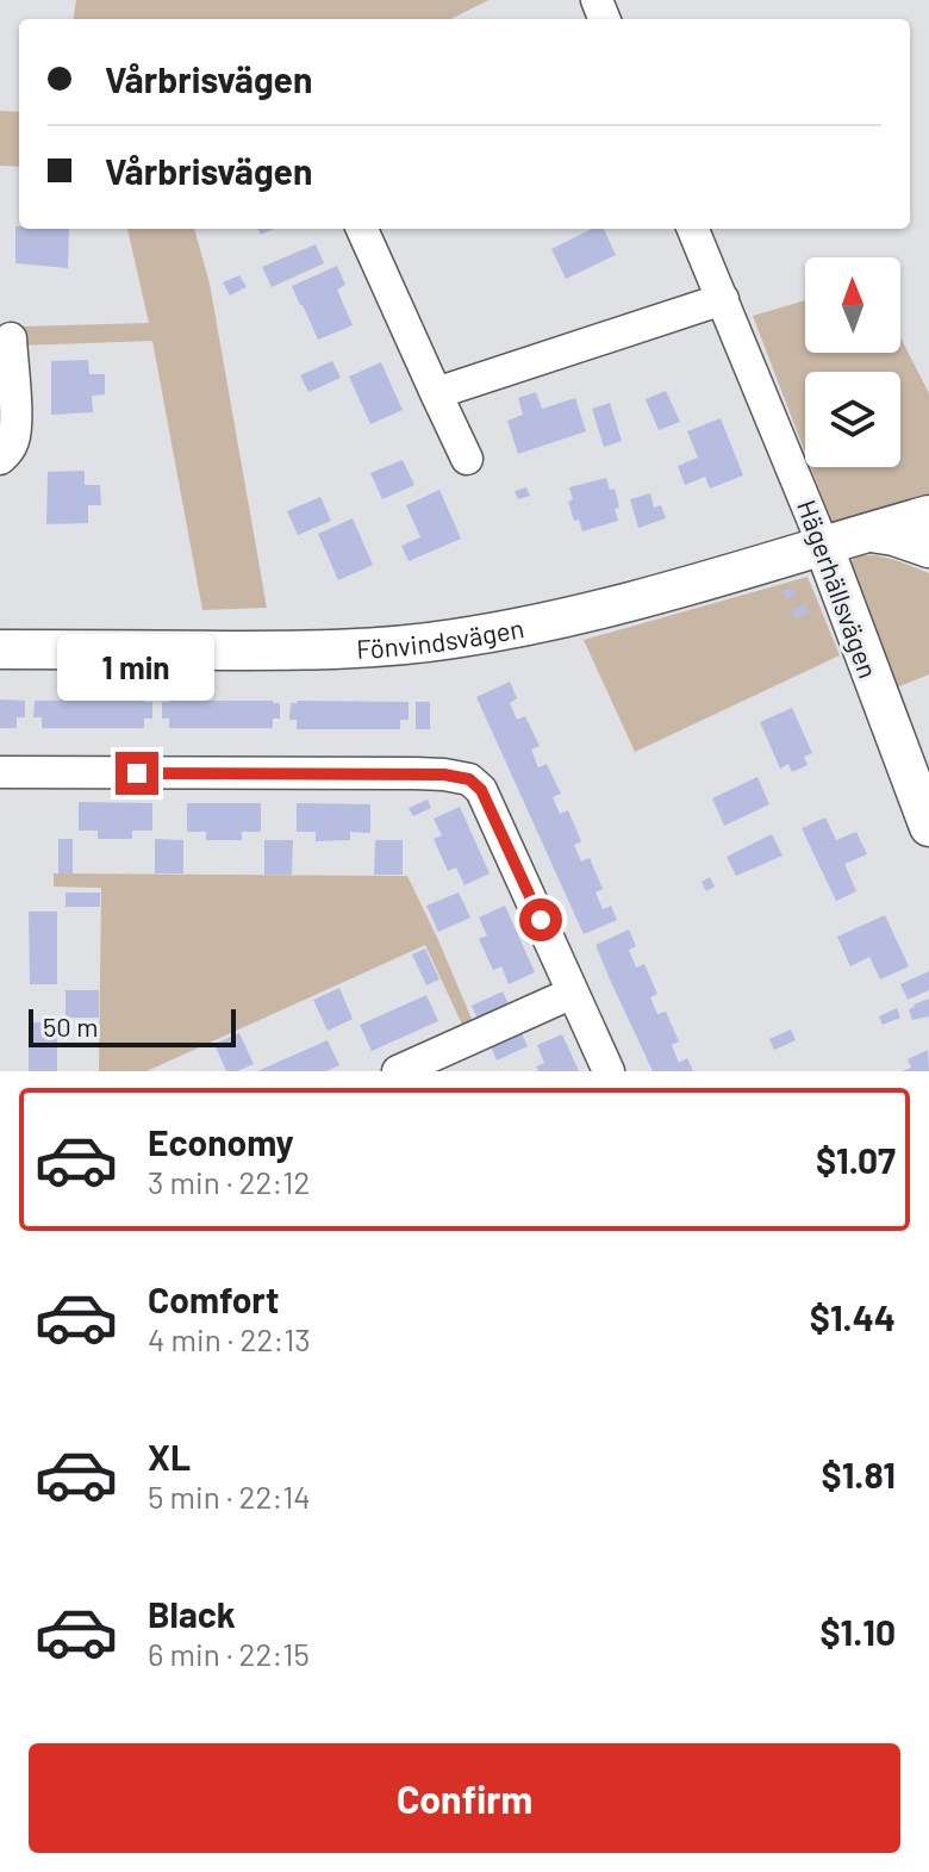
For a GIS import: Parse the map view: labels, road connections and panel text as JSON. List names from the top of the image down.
{
  "streets": {
    "street": ["Hägerhällsvägen", "Fönvindsvägen"]
  },
  "crossings": [
    ["Hägerhällsvägen", "Fönvindsvägen"]
  ],
  "scale_bar": "50 m",
  "north": "top",
  "page": {
    "banner": ["Vårbrisvägen", "Vårbrisvägen"],
    "bubble": "1 min",
    "scale": "50 m",
    "list": [
      {
        "name": "Economy",
        "note": "3 min · 22:12",
        "value": "$1.07"
      },
      {
        "name": "Comfort",
        "note": "4 min · 22:13",
        "value": "$1.44"
      },
      {
        "name": "XL",
        "note": "5 min · 22:14",
        "value": "$1.81"
      },
      {
        "name": "Black",
        "note": "6 min · 22:15",
        "value": "$1.10"
      }
    ],
    "buttons": "Confirm"
  }
}
